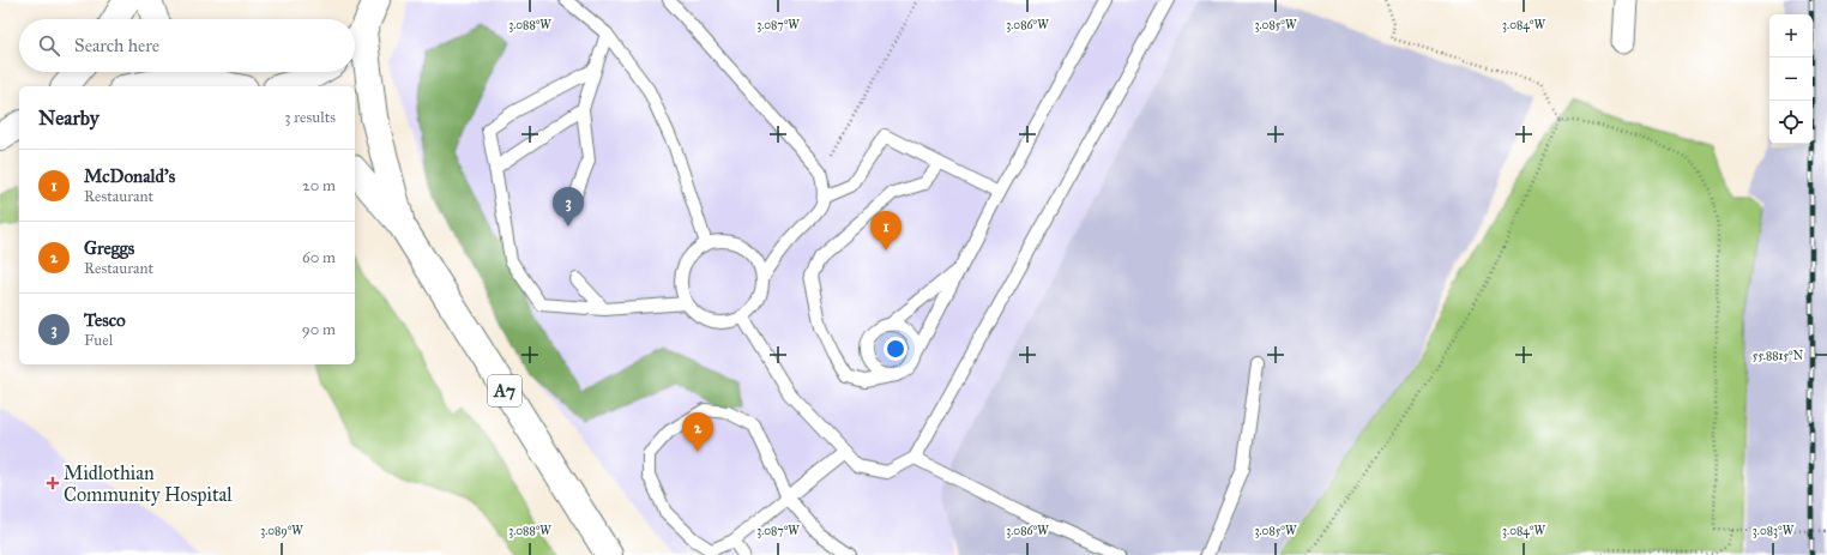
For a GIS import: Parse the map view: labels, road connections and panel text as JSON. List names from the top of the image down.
{
  "streets": {
    "main road": ["A7"]
  },
  "places": {
    "health": ["Midlothian Community Hospital"]
  },
  "page": {
    "map_buttons": ["+", "−"],
    "search": "Search here",
    "heading": ["Nearby", "3 results"],
    "list": [
      {
        "mark": "1",
        "name": "McDonald's",
        "note": "Restaurant",
        "value": "20 m"
      },
      {
        "mark": "2",
        "name": "Greggs",
        "note": "Restaurant",
        "value": "60 m"
      },
      {
        "mark": "3",
        "name": "Tesco",
        "note": "Fuel",
        "value": "90 m"
      }
    ],
    "pins": ["3", "1", "2"]
  },
  "coordinates": [
    "3.088°W",
    "3.087°W",
    "3.086°W",
    "3.085°W",
    "3.084°W",
    "55.8815°N",
    "3.089°W",
    "3.083°W"
  ]
}
